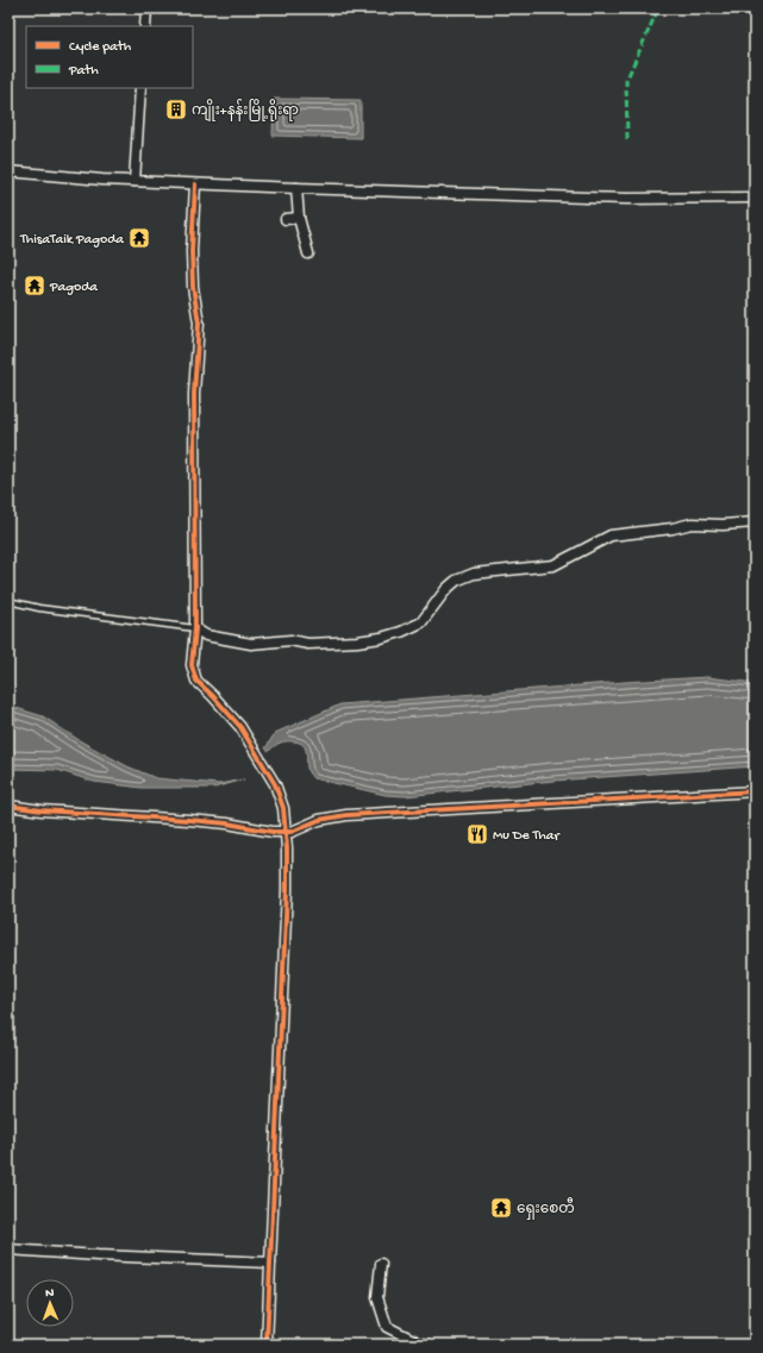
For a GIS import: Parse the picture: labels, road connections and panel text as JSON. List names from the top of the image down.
{
  "places": {
    "building": ["ကျိုး+နန်းမြို့ရိုးရာ"],
    "temple": ["ThisaTaik Pagoda", "Pagoda", "ရှေးစေတီ"],
    "restaurant": ["Mu De Thar"]
  },
  "legend": ["Cycle path", "Path"],
  "north": "top"
}
